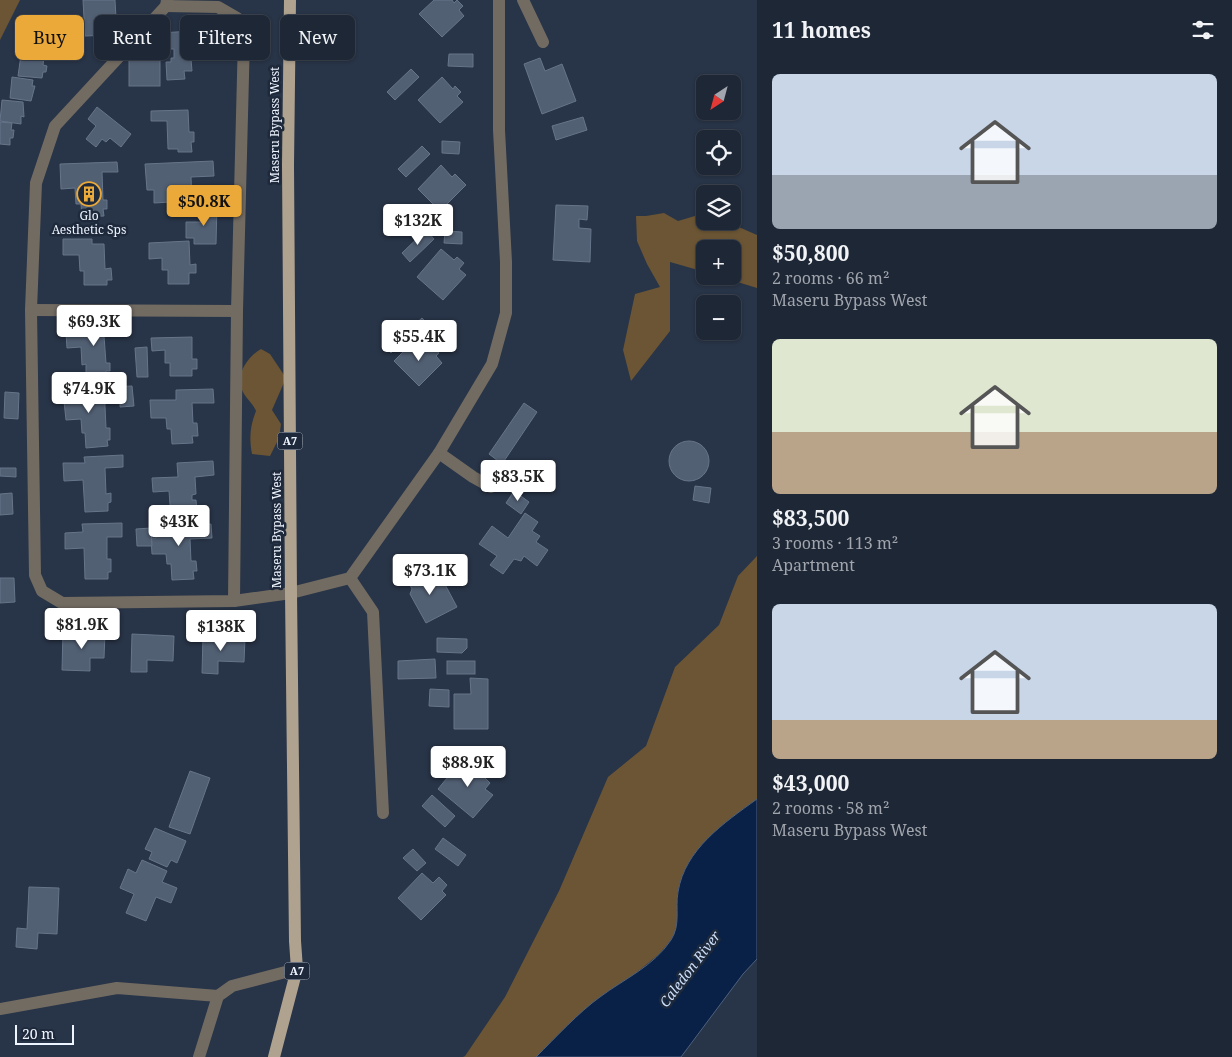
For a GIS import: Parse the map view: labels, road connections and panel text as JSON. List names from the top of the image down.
{
  "streets": {
    "main road": ["Maseru Bypass West", "A7"]
  },
  "water": ["Caledon River"],
  "places": {
    "building": ["Glo Aesthetic Sps"]
  },
  "scale_bar": "20 m",
  "north": "bottom left",
  "page": {
    "heading": "11 homes",
    "chip": [
      "Buy",
      "Rent",
      "Filters",
      "New"
    ],
    "list": [
      {
        "name": "$50,800",
        "note": "2 rooms · 66 m² · Maseru Bypass West"
      },
      {
        "name": "$83,500",
        "note": "3 rooms · 113 m² · Apartment"
      },
      {
        "name": "$43,000",
        "note": "2 rooms · 58 m² · Maseru Bypass West"
      }
    ],
    "map_buttons": ["+", "−"],
    "price": [
      "$50.8K",
      "$132K",
      "$69.3K",
      "$55.4K",
      "$74.9K",
      "$83.5K",
      "$43K",
      "$73.1K",
      "$81.9K",
      "$138K",
      "$88.9K"
    ],
    "scale": "20 m"
  }
}
